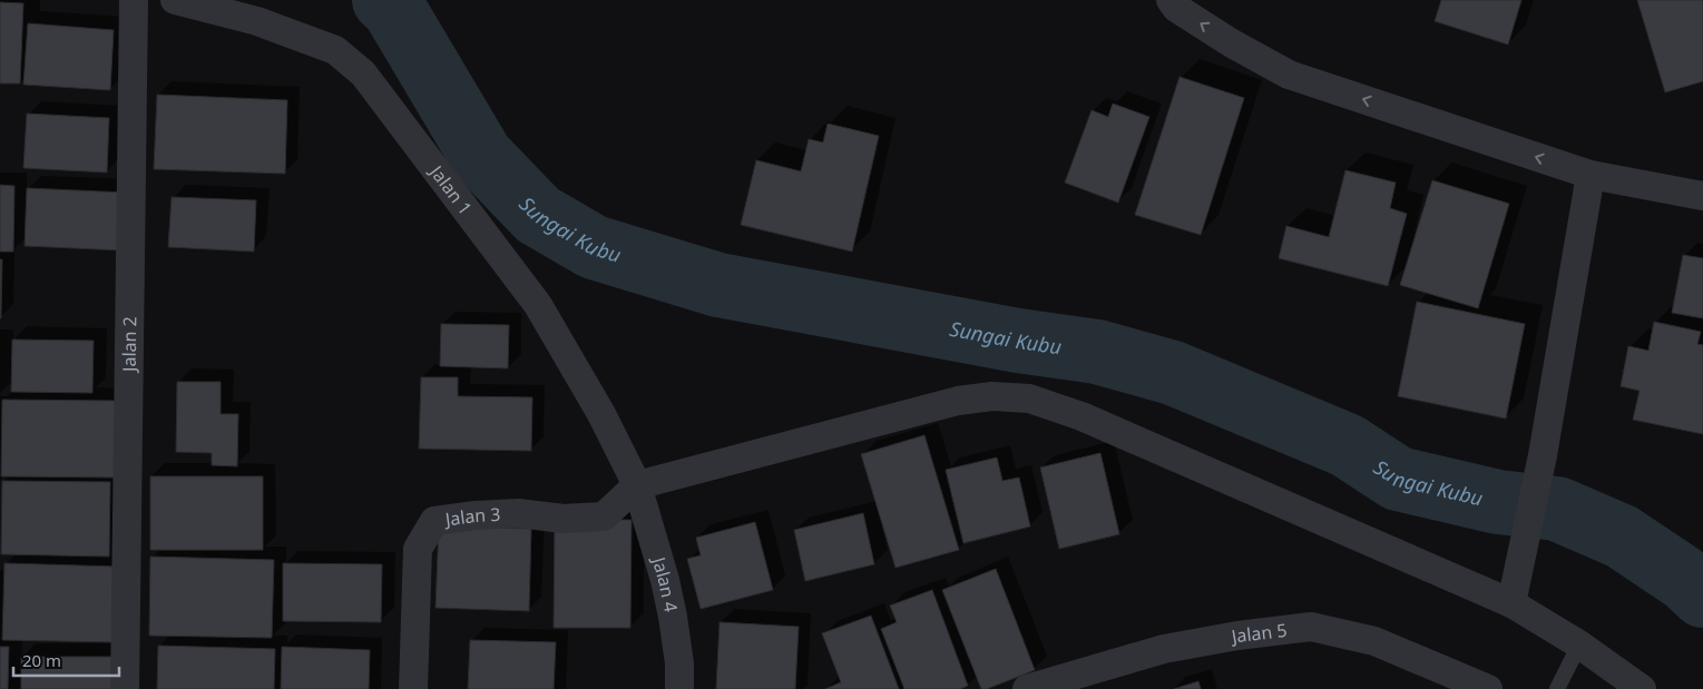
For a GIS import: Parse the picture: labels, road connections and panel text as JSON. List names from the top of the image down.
{
  "streets": {
    "street": [
      "Jalan 1",
      "Jalan 2",
      "Jalan 3",
      "Jalan 4",
      "Jalan 5"
    ]
  },
  "crossings": [
    ["Jalan 1", "Jalan 3"],
    ["Jalan 1", "Jalan 4"],
    ["Jalan 3", "Jalan 4"]
  ],
  "water": ["Sungai Kubu"],
  "scale_bar": "20 m"
}
